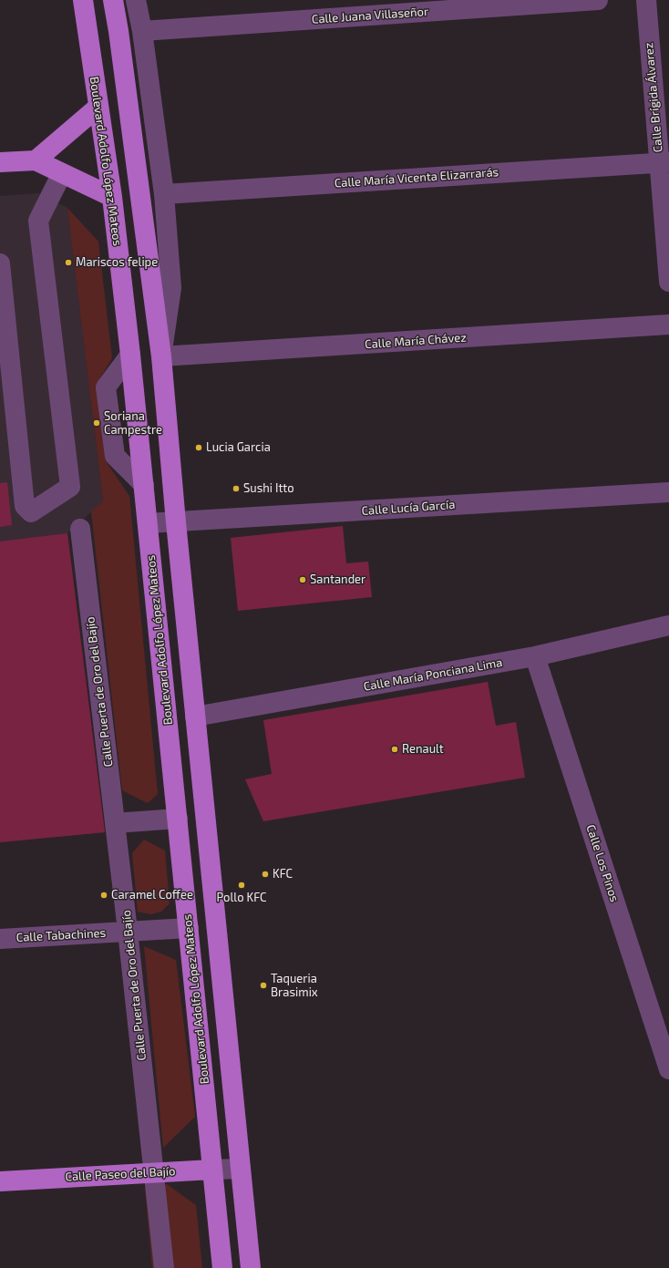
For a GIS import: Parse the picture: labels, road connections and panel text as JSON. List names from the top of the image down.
{
  "streets": {
    "main road": ["Boulevard Adolfo López Mateos", "Calle Paseo del Bajío"],
    "street": [
      "Calle Juana Villaseñor",
      "Calle Brígida Álvarez",
      "Calle María Vicenta Elizarrarás",
      "Calle María Chávez",
      "Calle Lucía García",
      "Calle María Ponciana Lima",
      "Calle Puerta de Oro del Bajío",
      "Calle Los Pinos",
      "Calle Tabachines"
    ]
  },
  "crossings": [
    ["Calle Brígida Álvarez", "Calle María Vicenta Elizarrarás"],
    ["Boulevard Adolfo López Mateos", "Calle Lucía García"],
    ["Boulevard Adolfo López Mateos", "Calle Tabachines"],
    ["Boulevard Adolfo López Mateos", "Calle Paseo del Bajío"],
    ["Calle María Ponciana Lima", "Calle Los Pinos"],
    ["Calle Puerta de Oro del Bajío", "Calle Tabachines"],
    ["Calle Puerta de Oro del Bajío", "Calle Paseo del Bajío"]
  ],
  "places": [
    "Mariscos felipe",
    "Soriana Campestre",
    "Lucia Garcia",
    "Sushi Itto",
    "Santander",
    "Renault",
    "KFC",
    "Pollo KFC",
    "Caramel Coffee",
    "Taqueria Brasimix"
  ]
}
